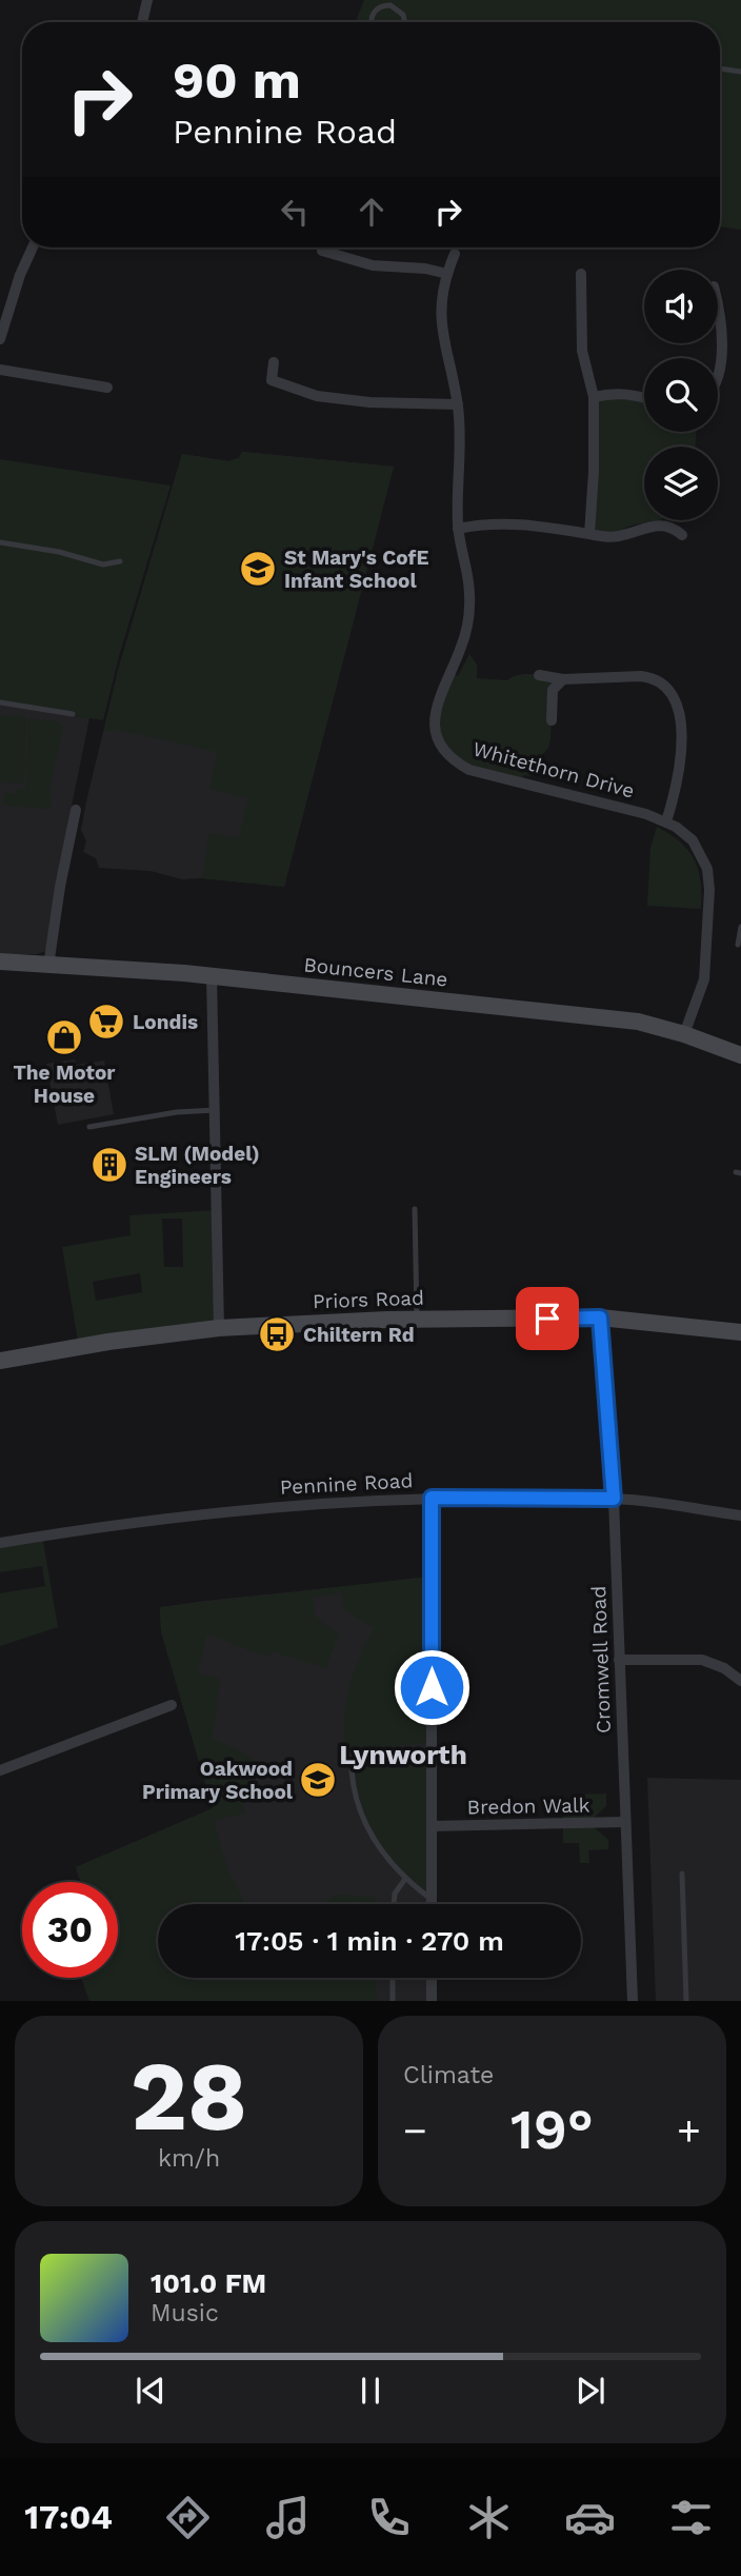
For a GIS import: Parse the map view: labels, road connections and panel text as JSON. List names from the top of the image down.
{
  "streets": {
    "street": [
      "Whitethorn Drive",
      "Bouncers Lane",
      "Priors Road",
      "Pennine Road",
      "Cromwell Road",
      "Bredon Walk"
    ]
  },
  "crossings": [
    ["Whitethorn Drive", "Bouncers Lane"],
    ["Priors Road", "Cromwell Road"],
    ["Pennine Road", "Cromwell Road"],
    ["Cromwell Road", "Bredon Walk"]
  ],
  "districts": ["Lynworth"],
  "places": {
    "school or university": ["St Mary's CofE Infant School", "Oakwood Primary School"],
    "supermarket": ["Londis"],
    "shop": ["The Motor House"],
    "building": ["SLM (Model) Engineers"],
    "bus stop": ["Chiltern Rd"]
  },
  "page": {
    "turn": ["90 m", "Pennine Road"],
    "limit": "30",
    "trip": "17:05 · 1 min · 270 m",
    "tile": [
      ["28", "km/h"],
      "Climate"
    ],
    "heat": ["−", "19°", "+"],
    "song": ["101.0 FM", "Music"],
    "tabs": "17:04"
  }
}
